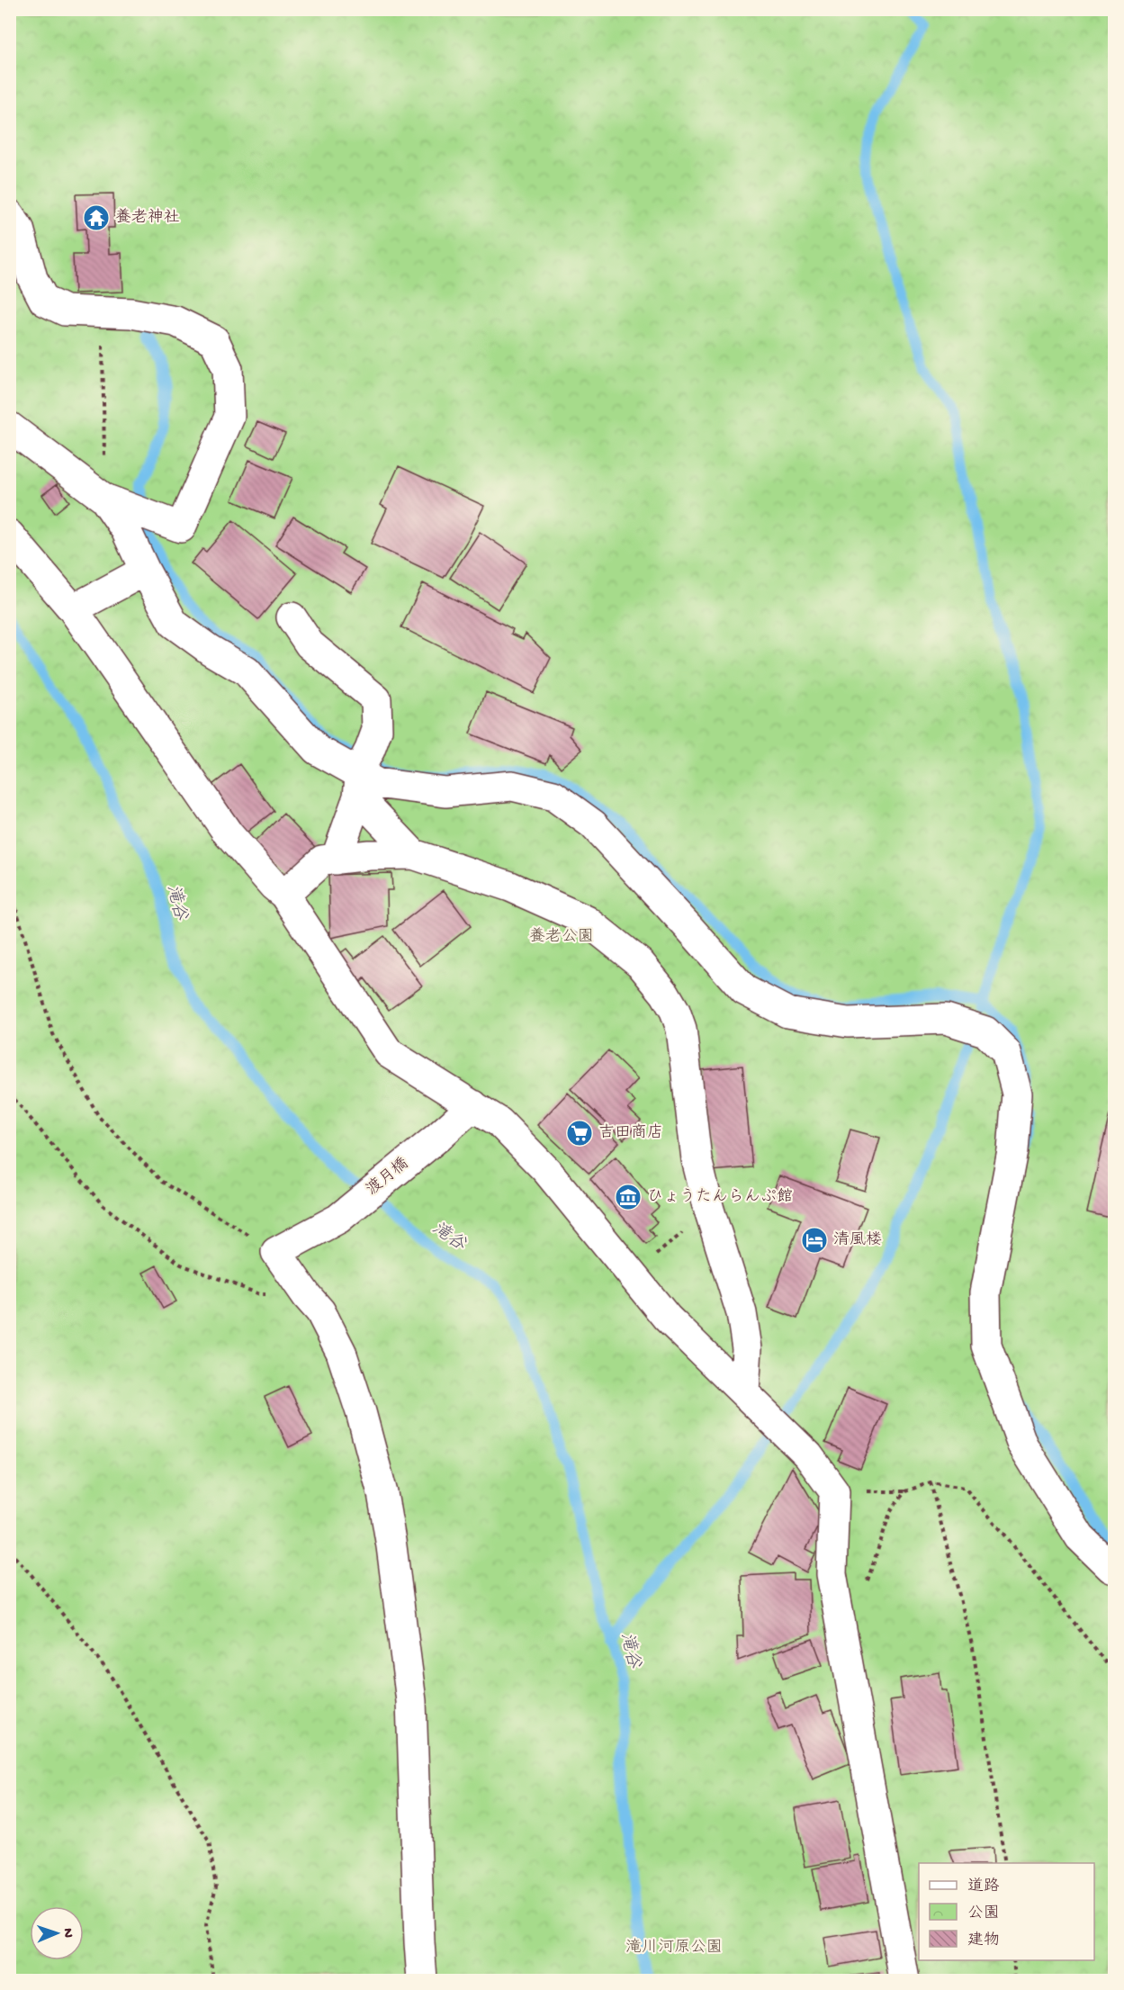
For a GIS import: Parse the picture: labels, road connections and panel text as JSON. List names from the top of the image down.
{
  "streets": {
    "street": ["渡月橋"]
  },
  "water": ["滝谷"],
  "parks": ["養老公園", "滝川河原公園"],
  "places": {
    "temple": ["養老神社"],
    "supermarket": ["吉田商店"],
    "museum": ["ひょうたんらんぷ館"],
    "hotel": ["清風楼"]
  },
  "legend": ["道路", "公園", "建物"],
  "north": "right"
}
